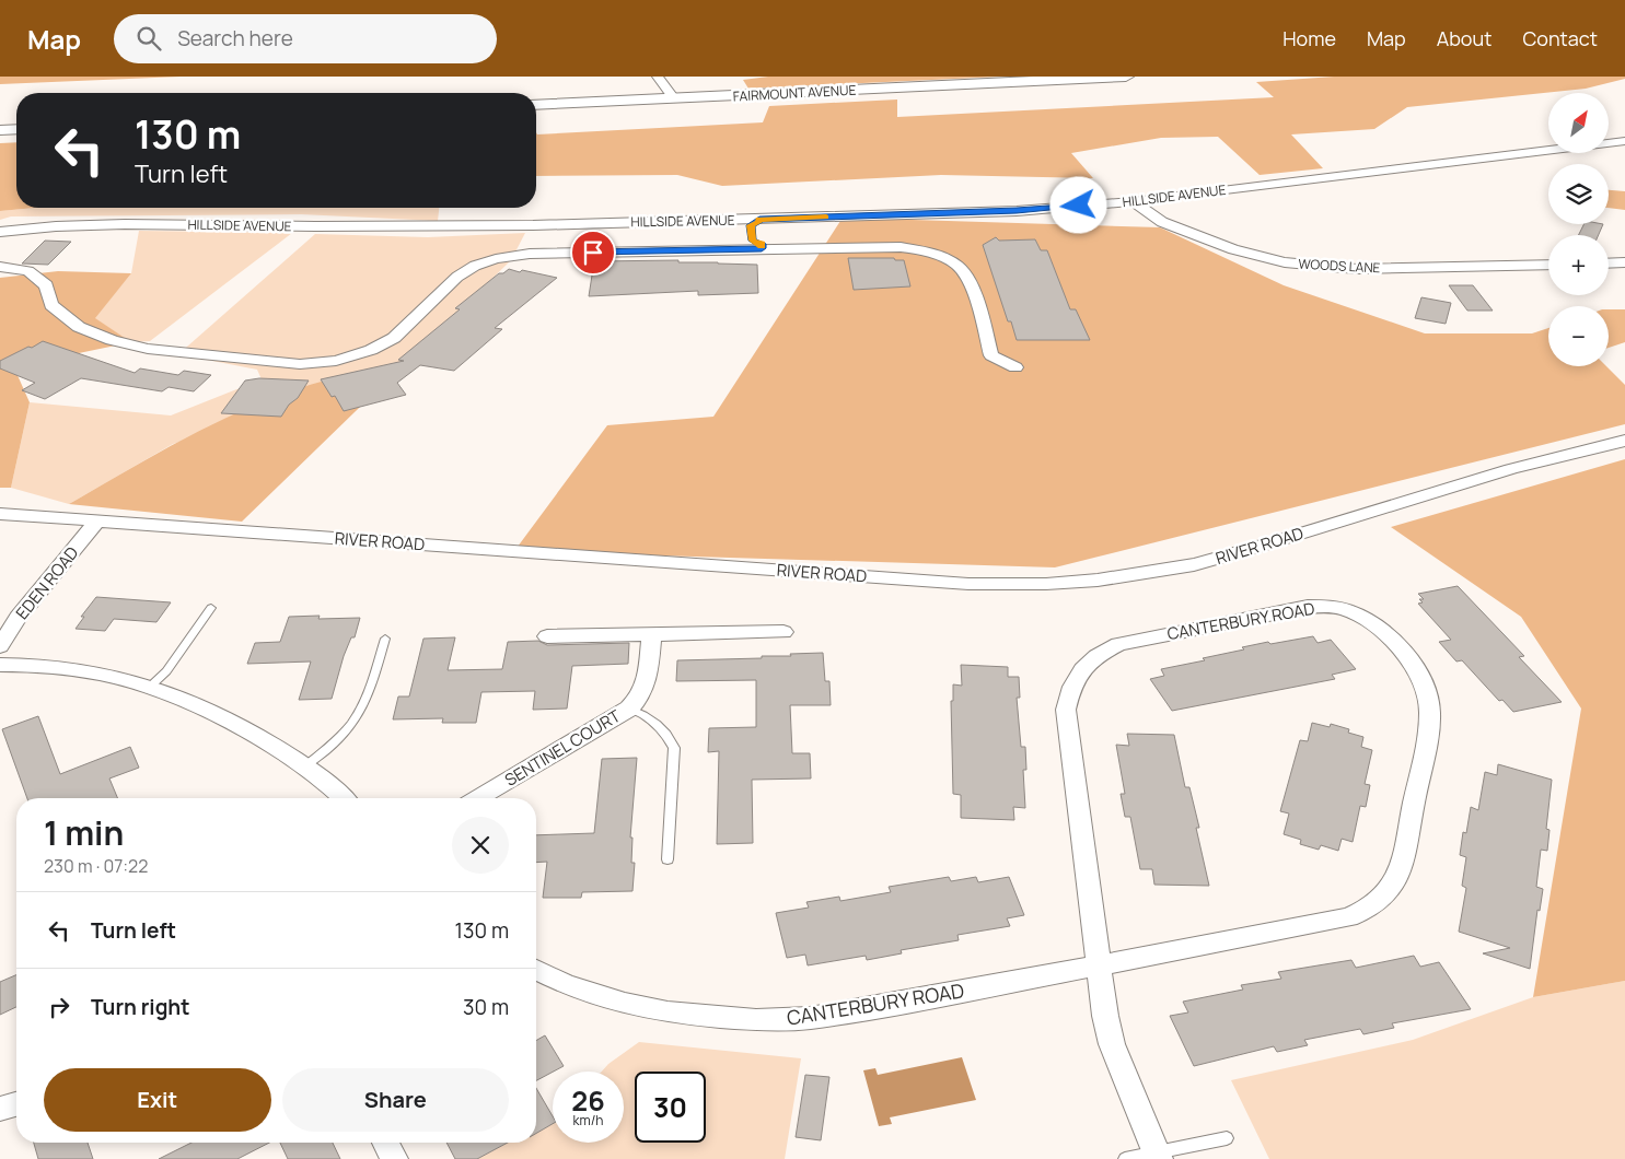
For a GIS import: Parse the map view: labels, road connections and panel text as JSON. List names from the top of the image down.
{
  "streets": {
    "main road": ["FAIRMOUNT AVENUE"],
    "street": [
      "HILLSIDE AVENUE",
      "WOODS LANE",
      "RIVER ROAD",
      "EDEN ROAD",
      "CANTERBURY ROAD",
      "SENTINEL COURT"
    ]
  },
  "crossings": [
    ["HILLSIDE AVENUE", "WOODS LANE"],
    ["RIVER ROAD", "EDEN ROAD"]
  ],
  "north": "top right",
  "page": {
    "header": "Map",
    "search": "Search here",
    "nav": [
      "Home",
      "Map",
      "About",
      "Contact"
    ],
    "map_buttons": ["+", "−"],
    "turn": ["130 m", "Turn left"],
    "heading": ["1 min", "230 m · 07:22"],
    "list": [
      {
        "name": "Turn left",
        "value": "130 m"
      },
      {
        "name": "Turn right",
        "value": "30 m"
      }
    ],
    "buttons": ["Exit", "Share"],
    "speed": "26 km/h",
    "limit": "30"
  }
}
